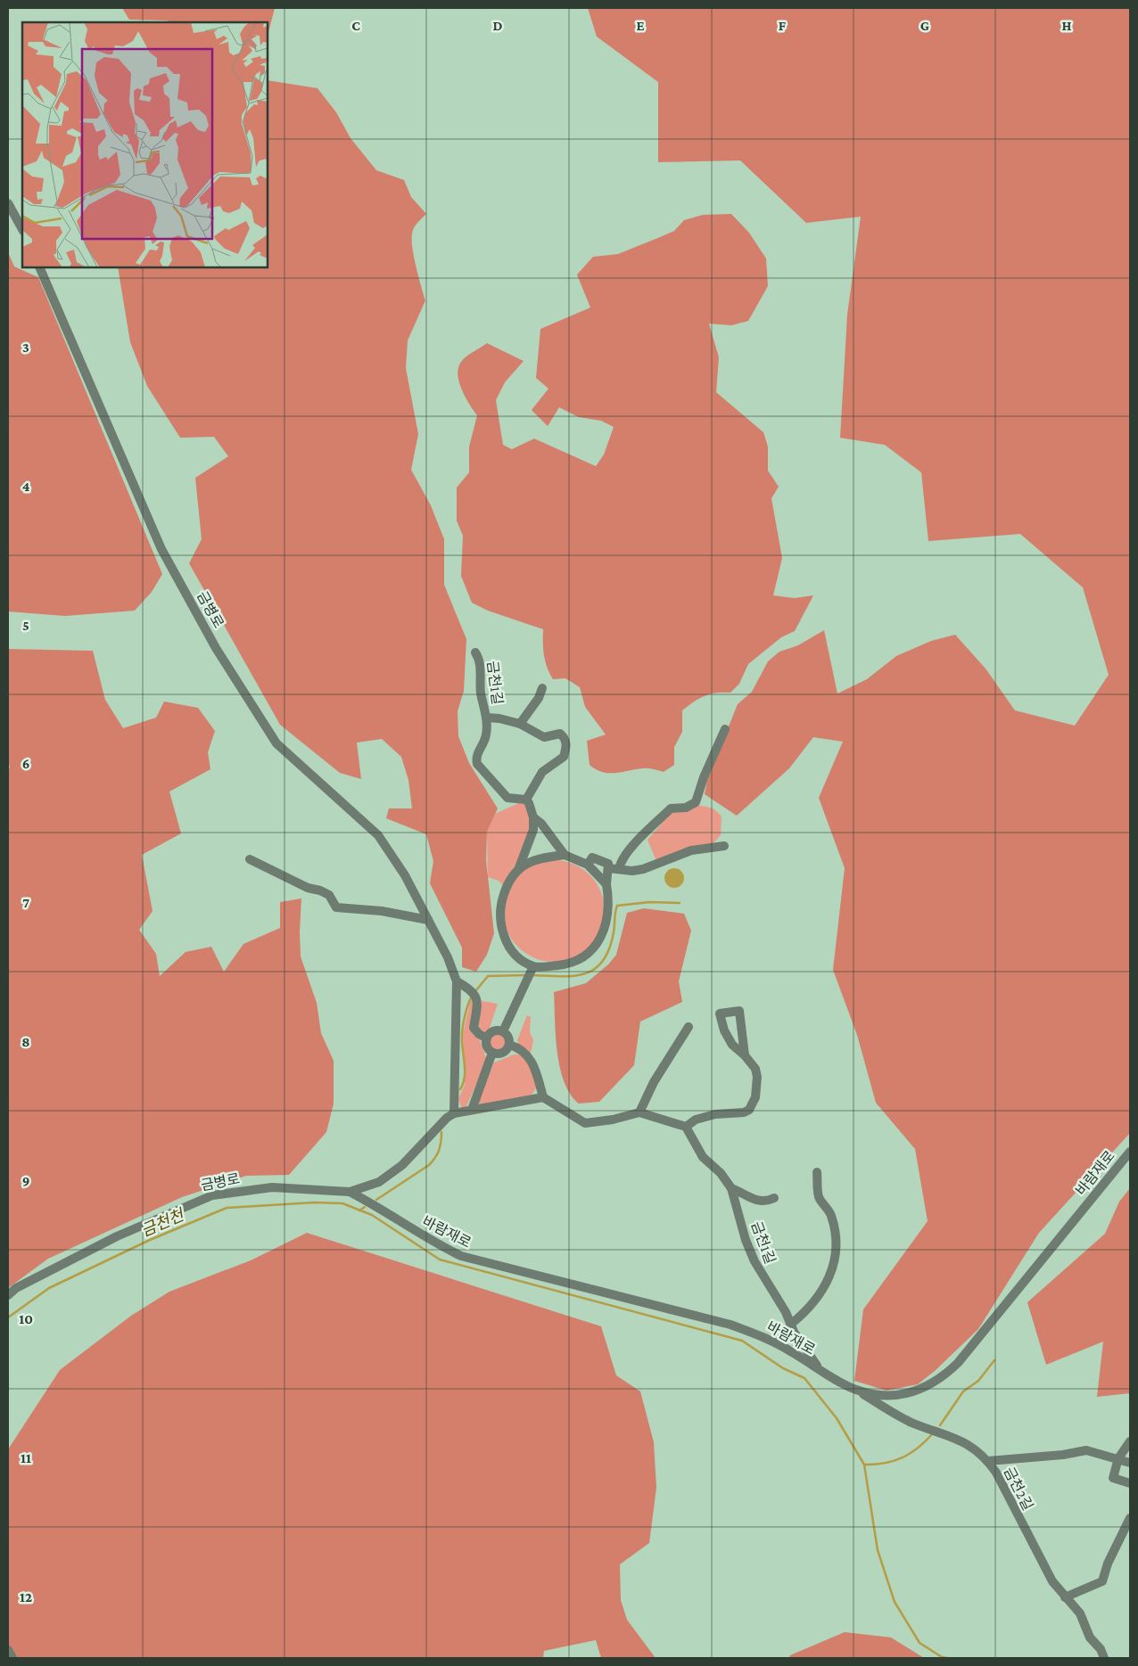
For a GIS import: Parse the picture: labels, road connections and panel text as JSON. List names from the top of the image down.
{
  "streets": {
    "street": [
      "금병로",
      "금천1길",
      "바람재로",
      "금천2길"
    ]
  },
  "crossings": [
    ["금병로", "바람재로"],
    ["금천1길", "바람재로"],
    ["바람재로", "금천2길"]
  ],
  "water": ["금천천"],
  "grid": {
    "columns": [
      "C",
      "D",
      "E",
      "F",
      "G",
      "H"
    ],
    "rows": [
      "3",
      "4",
      "5",
      "6",
      "7",
      "8",
      "9",
      "10",
      "11",
      "12"
    ]
  }
}
